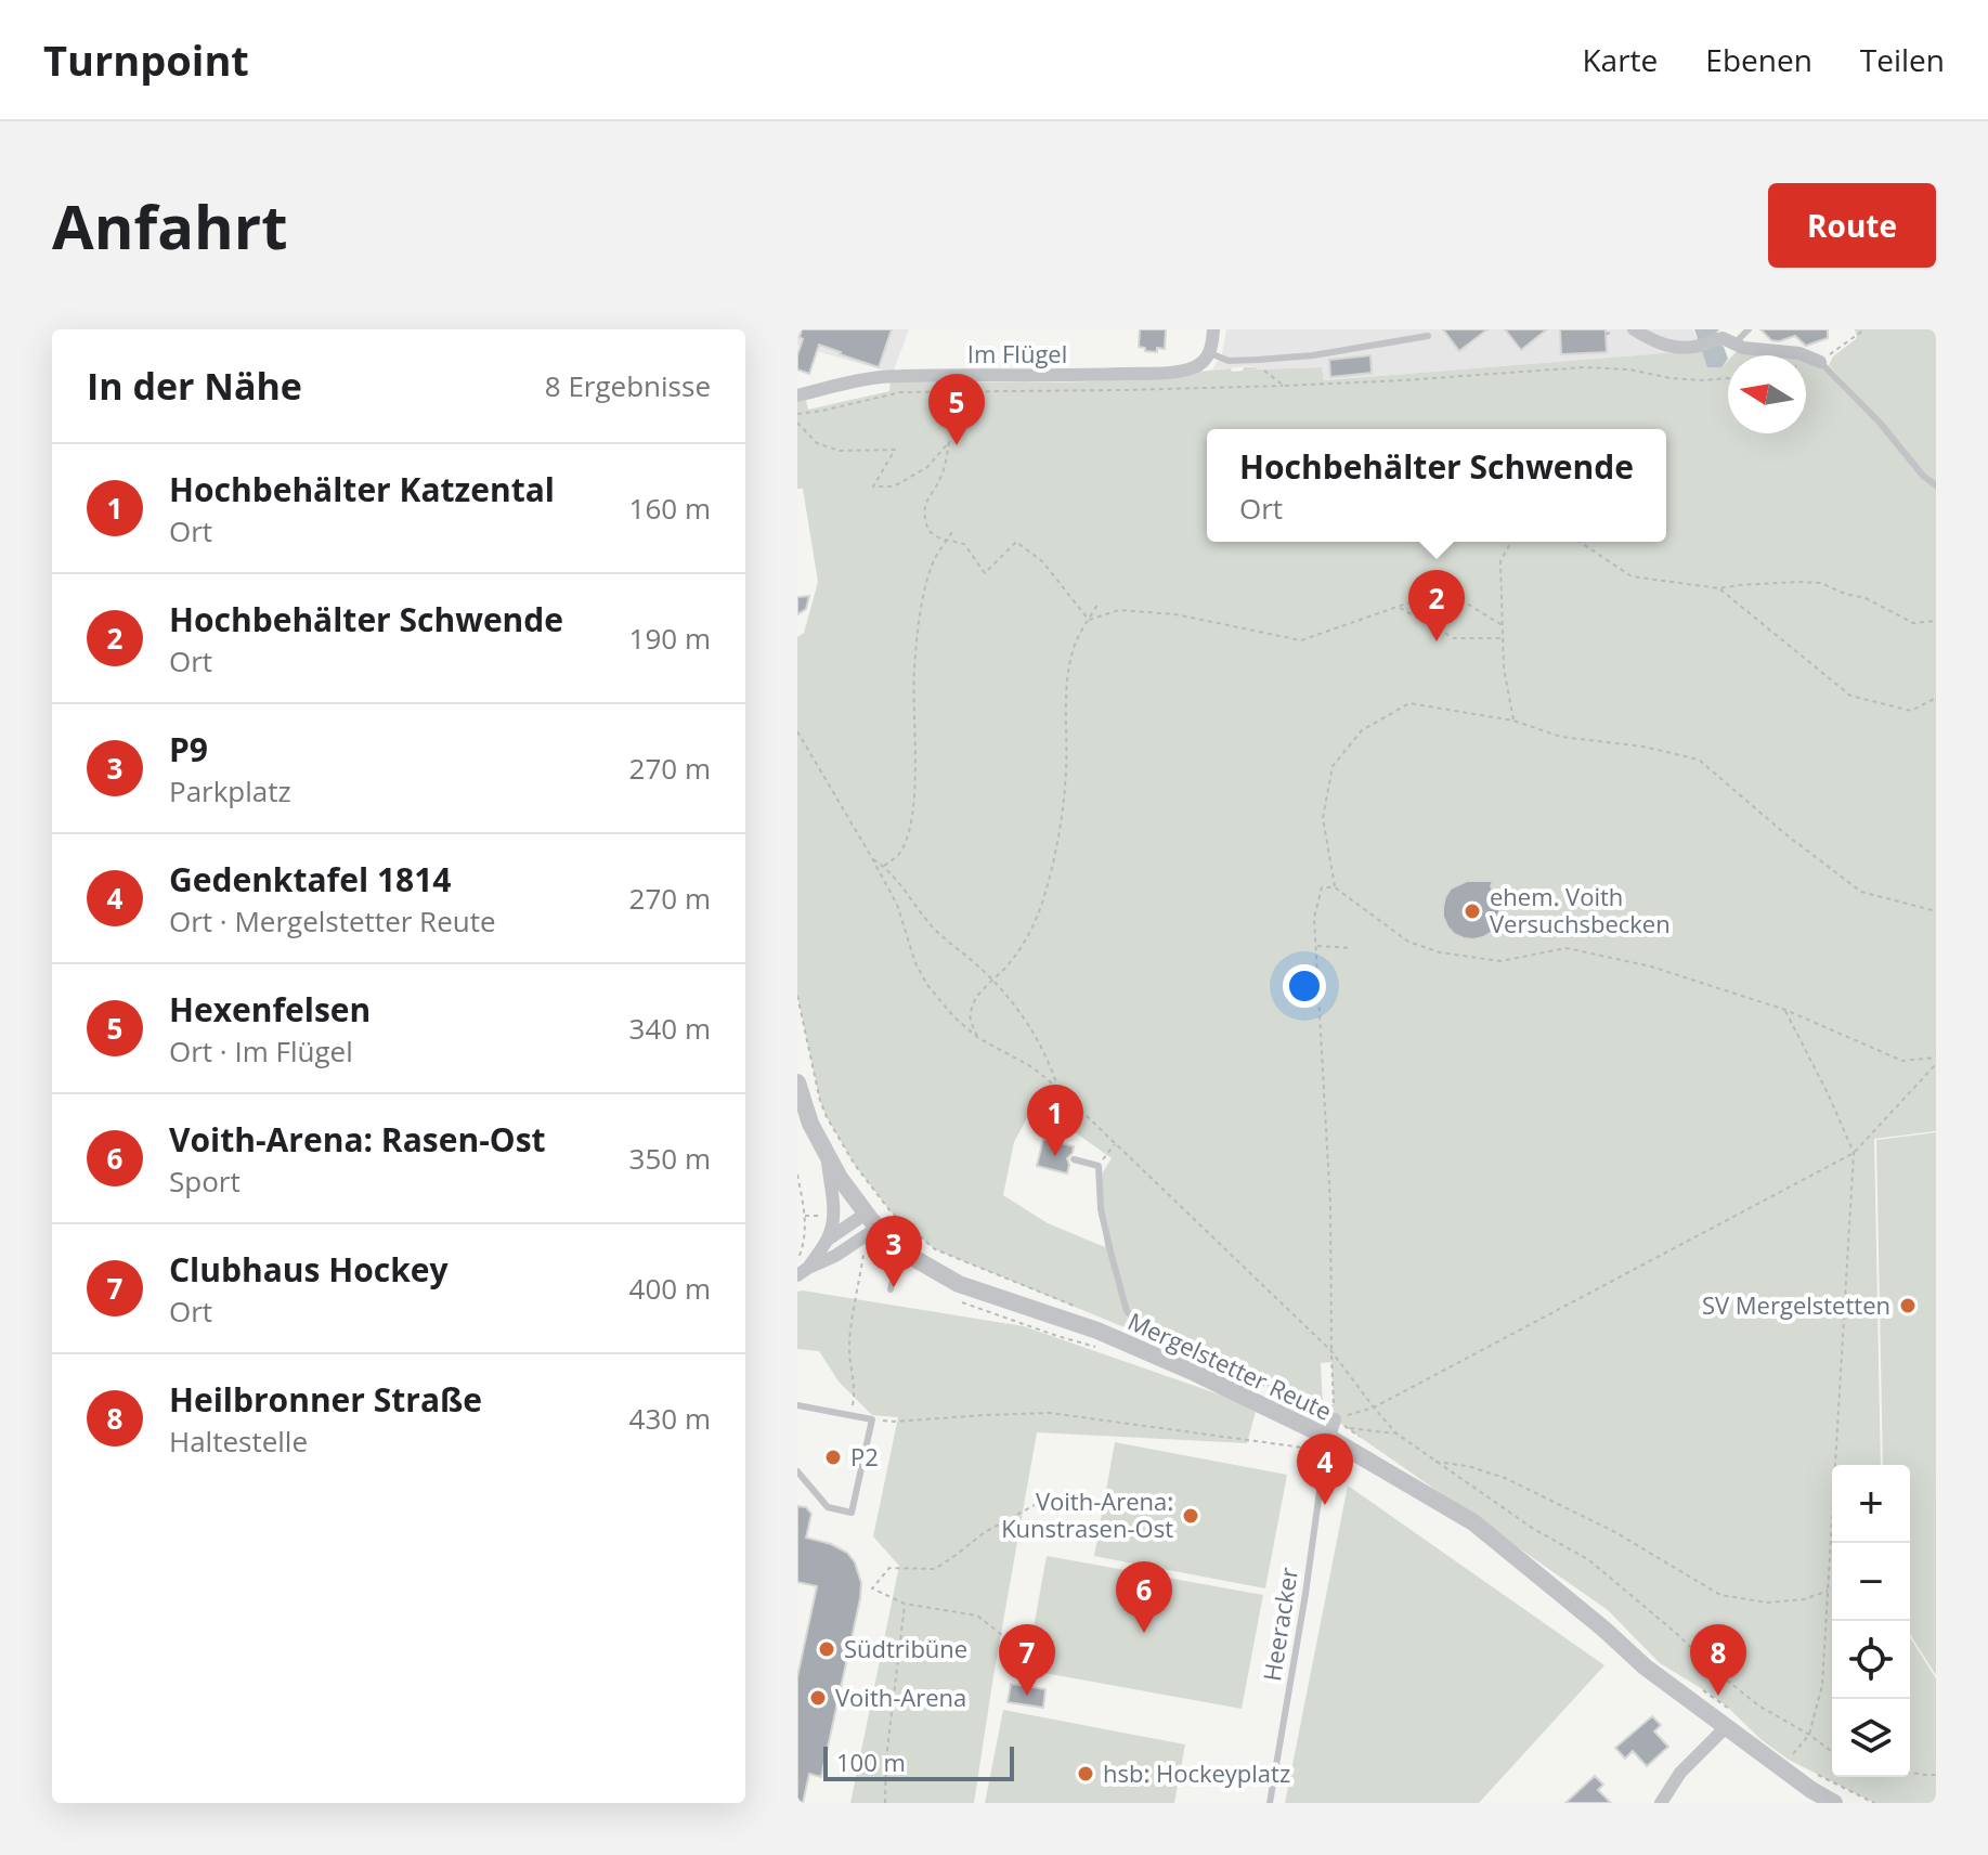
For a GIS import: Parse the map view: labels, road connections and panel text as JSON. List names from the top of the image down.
{
  "streets": {
    "street": ["Im Flügel", "Mergelstetter Reute"],
    "lane": ["Heeracker"]
  },
  "crossings": [
    ["Mergelstetter Reute", "Heeracker"]
  ],
  "places": [
    "ehem. Voith Versuchsbecken",
    "SV Mergelstetten",
    "P2",
    "Voith-Arena: Kunstrasen-Ost",
    "Südtribüne",
    "Voith-Arena",
    "hsb: Hockeyplatz"
  ],
  "scale_bar": "100 m",
  "north": "left",
  "page": {
    "header": "Turnpoint",
    "nav": ["Karte", "Ebenen", "Teilen"],
    "buttons": "Route",
    "title": "Anfahrt",
    "heading": ["In der Nähe", "8 Ergebnisse"],
    "pins": [
      "5",
      "2",
      "1",
      "3",
      "4",
      "6",
      "7",
      "8"
    ],
    "popup": ["Hochbehälter Schwende", "Ort"],
    "list": [
      {
        "mark": "1",
        "name": "Hochbehälter Katzental",
        "note": "Ort",
        "value": "160 m"
      },
      {
        "mark": "2",
        "name": "Hochbehälter Schwende",
        "note": "Ort",
        "value": "190 m"
      },
      {
        "mark": "3",
        "name": "P9",
        "note": "Parkplatz",
        "value": "270 m"
      },
      {
        "mark": "4",
        "name": "Gedenktafel 1814",
        "note": "Ort · Mergelstetter Reute",
        "value": "270 m"
      },
      {
        "mark": "5",
        "name": "Hexenfelsen",
        "note": "Ort · Im Flügel",
        "value": "340 m"
      },
      {
        "mark": "6",
        "name": "Voith-Arena: Rasen-Ost",
        "note": "Sport",
        "value": "350 m"
      },
      {
        "mark": "7",
        "name": "Clubhaus Hockey",
        "note": "Ort",
        "value": "400 m"
      },
      {
        "mark": "8",
        "name": "Heilbronner Straße",
        "note": "Haltestelle",
        "value": "430 m"
      }
    ],
    "map_buttons": ["+", "−"],
    "scale": "100 m"
  }
}
